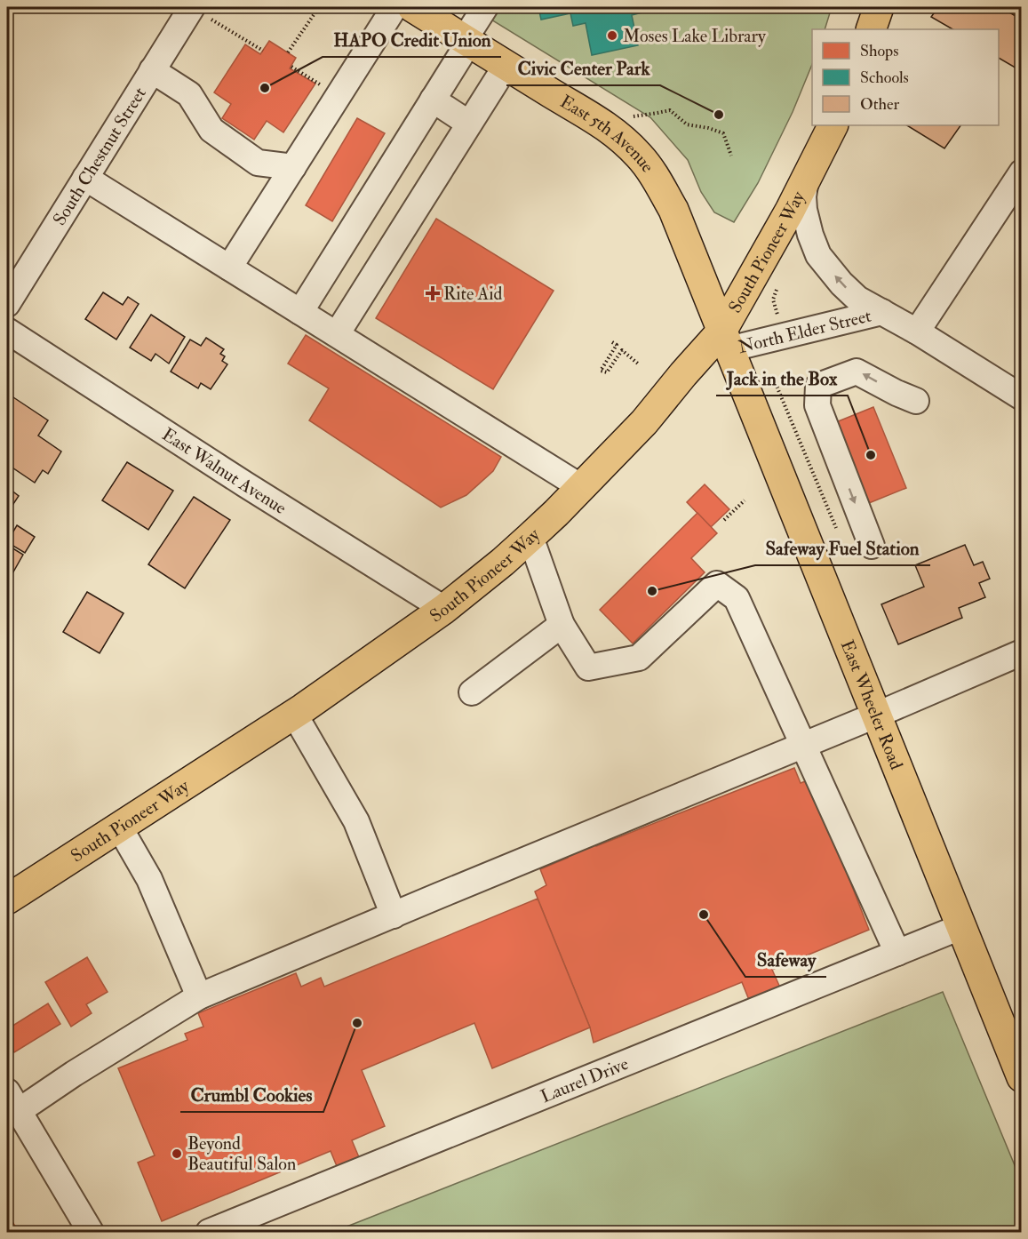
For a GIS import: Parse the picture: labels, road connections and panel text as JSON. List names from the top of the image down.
{
  "streets": {
    "main road": ["East 5th Avenue", "South Pioneer Way", "East Wheeler Road"],
    "street": [
      "South Chestnut Street",
      "North Elder Street",
      "East Walnut Avenue",
      "Laurel Drive"
    ]
  },
  "crossings": [
    ["East 5th Avenue", "South Pioneer Way"],
    ["East 5th Avenue", "North Elder Street"],
    ["East 5th Avenue", "East Wheeler Road"],
    ["South Pioneer Way", "North Elder Street"],
    ["South Pioneer Way", "East Walnut Avenue"],
    ["South Pioneer Way", "East Wheeler Road"],
    ["North Elder Street", "East Wheeler Road"],
    ["East Wheeler Road", "Laurel Drive"]
  ],
  "places": {
    "other": [
      "Moses Lake Library",
      "HAPO Credit Union",
      "Civic Center Park",
      "Jack in the Box",
      "Safeway Fuel Station",
      "Safeway",
      "Crumbl Cookies",
      "Beyond Beautiful Salon"
    ],
    "health": ["Rite Aid"]
  },
  "legend": ["Shops", "Schools", "Other"]
}
